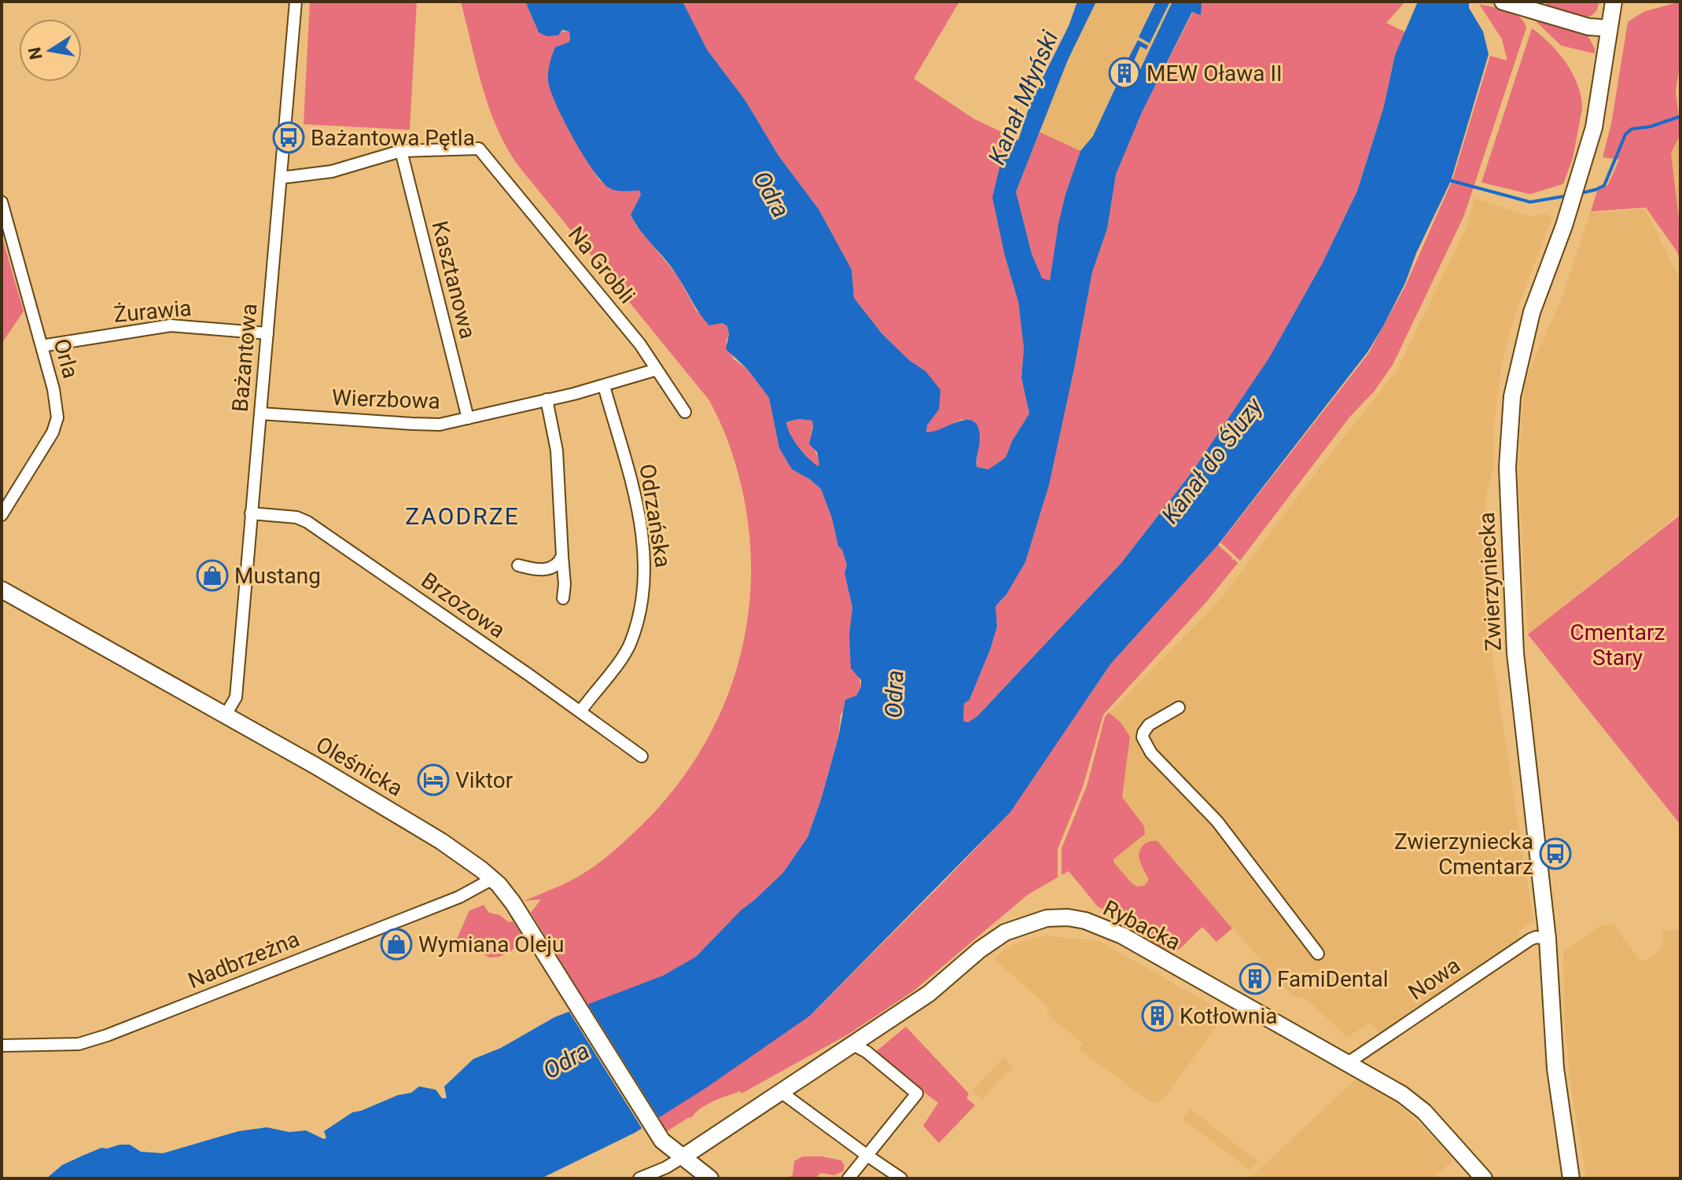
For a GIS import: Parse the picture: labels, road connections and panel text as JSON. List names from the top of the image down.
{
  "streets": {
    "street": [
      "Na Grobli",
      "Kasztanowa",
      "Żurawia",
      "Bażantowa",
      "Orla",
      "Wierzbowa",
      "Odrzańska",
      "Zwierzyniecka",
      "Brzozowa",
      "Oleśnicka",
      "Rybacka",
      "Nadbrzeżna",
      "Nowa"
    ]
  },
  "crossings": [
    ["Na Grobli", "Kasztanowa"],
    ["Na Grobli", "Wierzbowa"],
    ["Kasztanowa", "Wierzbowa"],
    ["Żurawia", "Bażantowa"],
    ["Żurawia", "Orla"],
    ["Bażantowa", "Wierzbowa"],
    ["Bażantowa", "Brzozowa"],
    ["Bażantowa", "Oleśnicka"],
    ["Wierzbowa", "Odrzańska"],
    ["Odrzańska", "Brzozowa"],
    ["Zwierzyniecka", "Nowa"],
    ["Oleśnicka", "Rybacka"],
    ["Oleśnicka", "Nadbrzeżna"],
    ["Rybacka", "Nowa"]
  ],
  "districts": ["ZAODRZE"],
  "water": ["Kanał Młyński", "Odra", "Kanał do Śluzy"],
  "parks": ["Cmentarz Stary"],
  "places": {
    "building": ["MEW Oława II", "FamiDental", "Kotłownia"],
    "bus stop": ["Bażantowa Pętla", "Zwierzyniecka Cmentarz"],
    "shop": ["Mustang", "Wymiana Oleju"],
    "hotel": ["Viktor"]
  },
  "north": "left"
}
